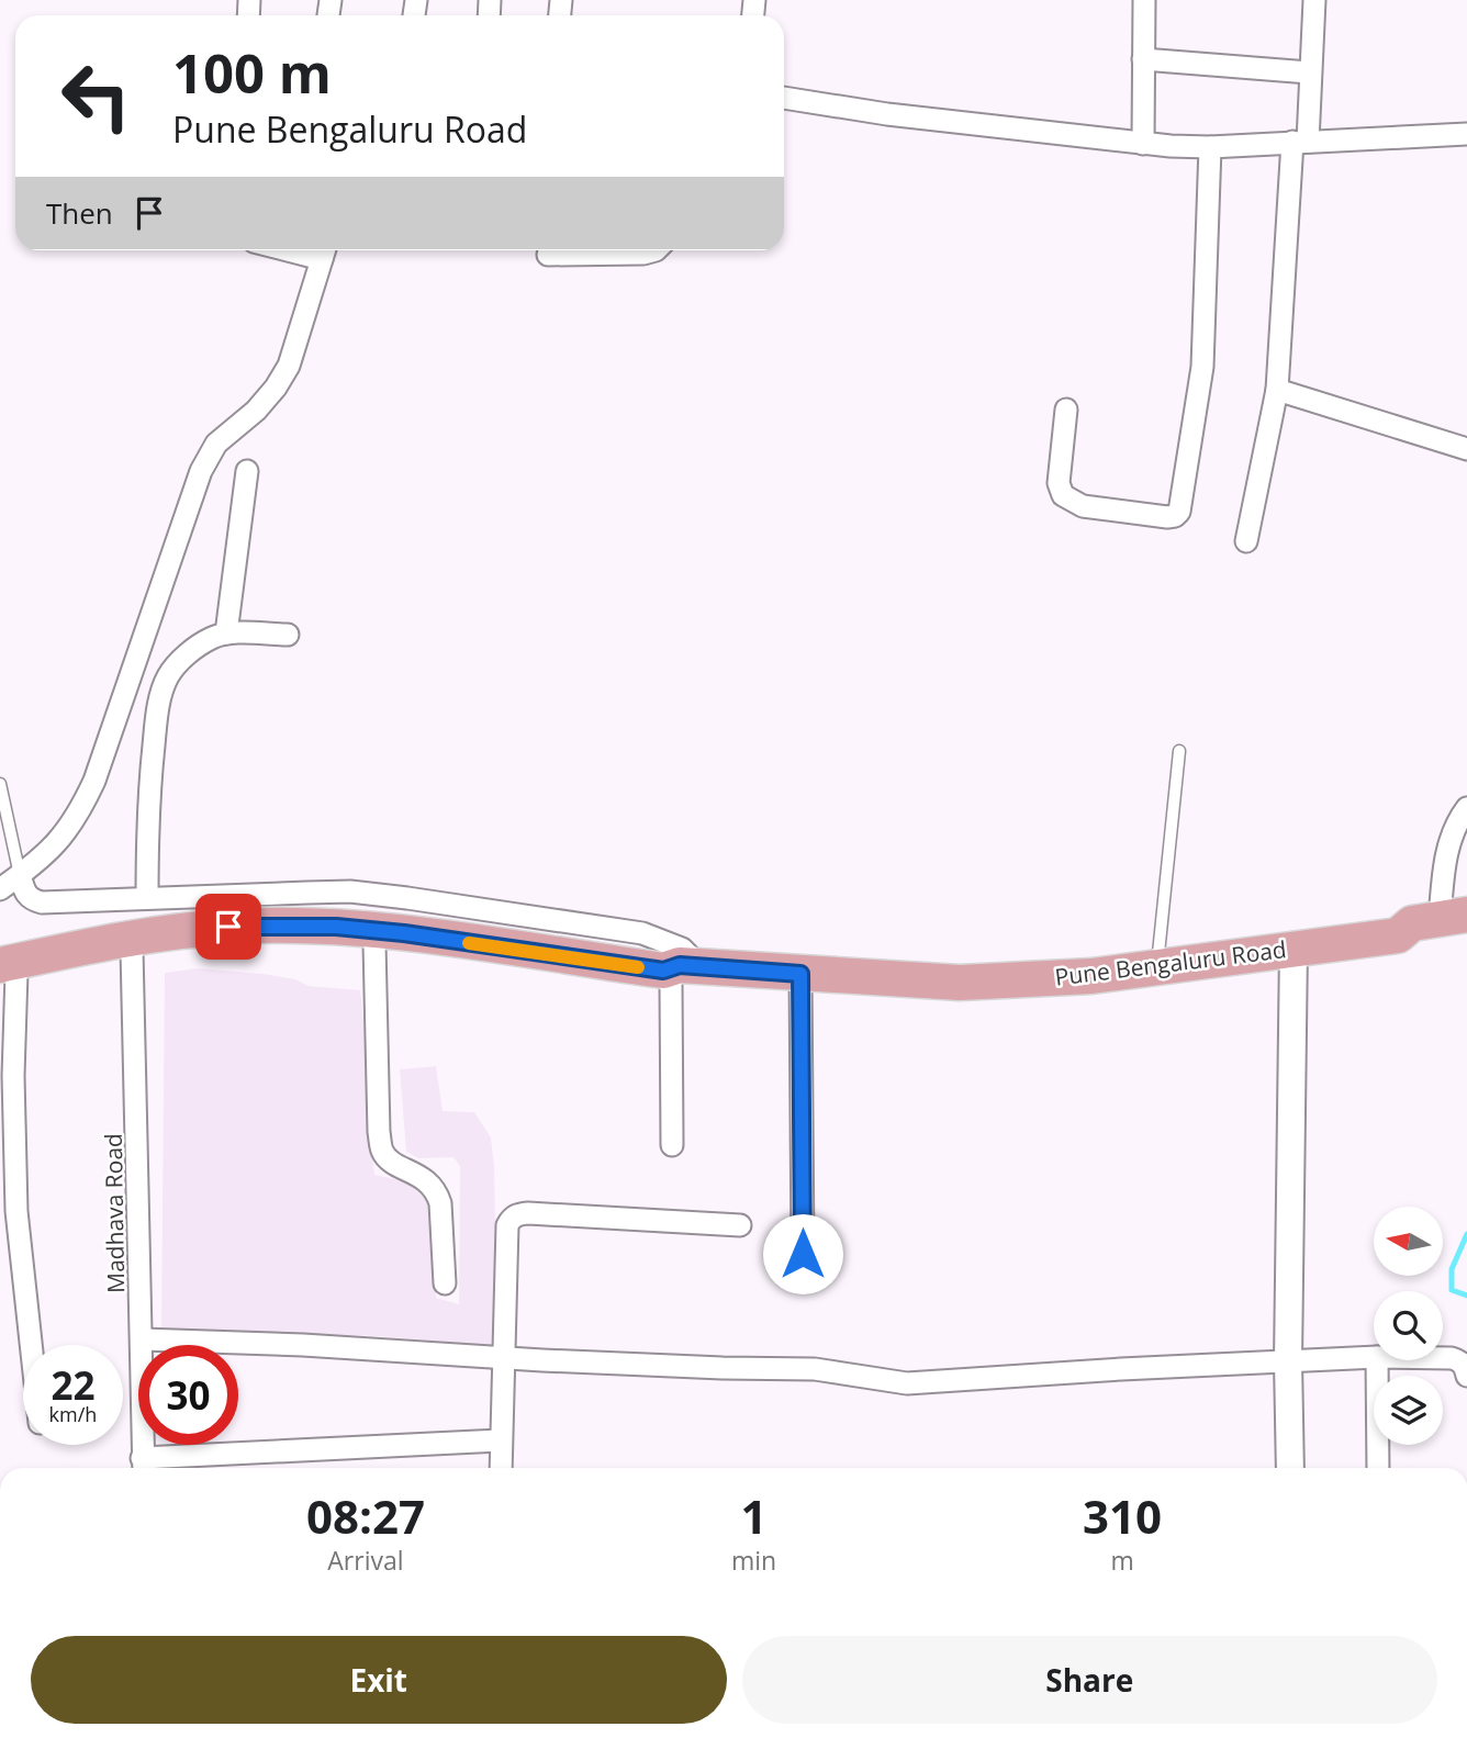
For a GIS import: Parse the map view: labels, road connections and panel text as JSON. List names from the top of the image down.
{
  "streets": {
    "main road": ["Pune Bengaluru Road"],
    "street": ["Madhava Road"]
  },
  "north": "left",
  "page": {
    "turn": ["100 m", "Pune Bengaluru Road"],
    "then": "Then",
    "speed": "22 km/h",
    "limit": "30",
    "eta": [
      "08:27",
      "Arrival",
      "1",
      "min",
      "310",
      "m"
    ],
    "buttons": ["Exit", "Share"]
  }
}
